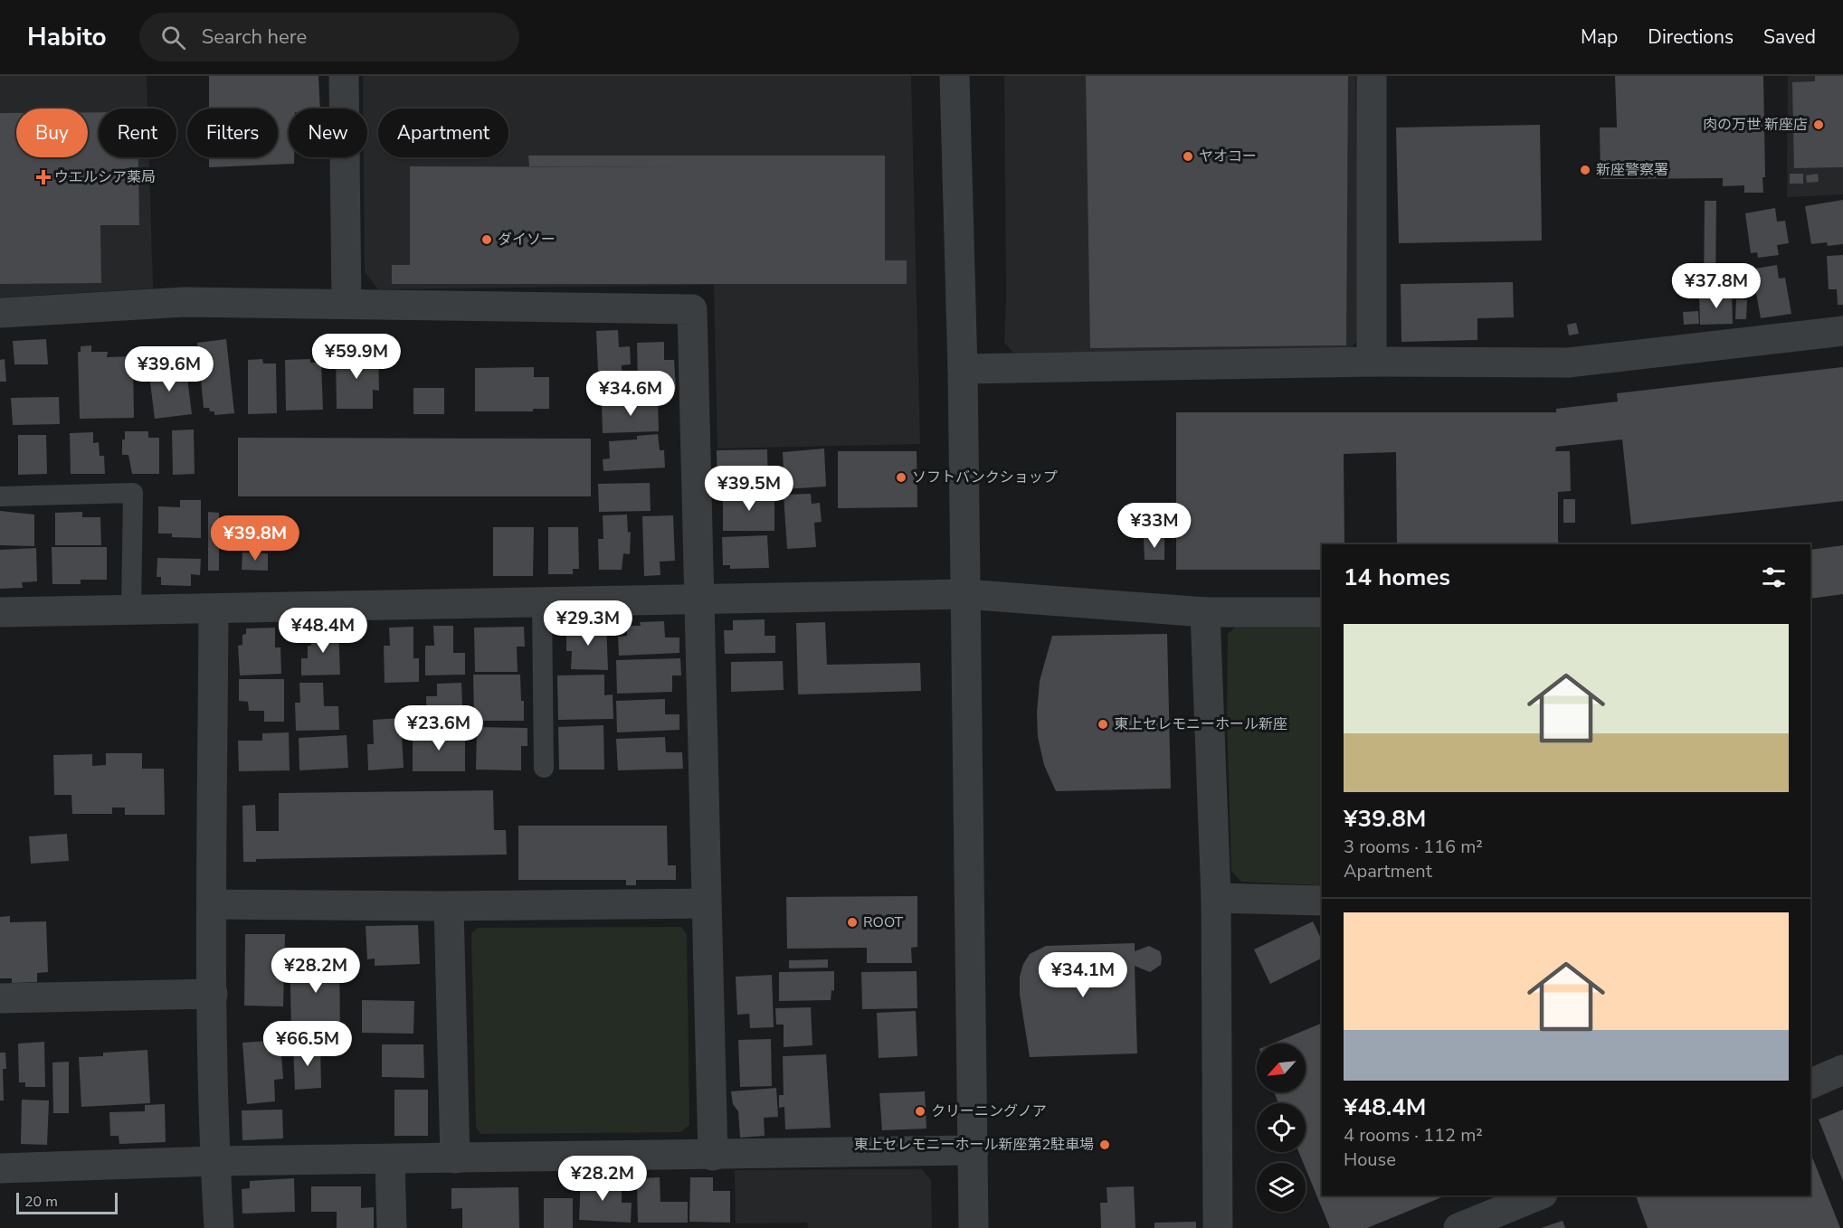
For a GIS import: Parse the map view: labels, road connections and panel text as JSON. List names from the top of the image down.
{
  "places": {
    "other": [
      "肉の万世 新座店",
      "ヤオコー",
      "新座警察署",
      "ダイソー",
      "ソフトバンクショップ",
      "東上セレモニーホール新座",
      "ROOT",
      "クリーニングノア",
      "東上セレモニーホール新座第2駐車場"
    ],
    "health": ["ウエルシア薬局"]
  },
  "scale_bar": "20 m",
  "north": "bottom left",
  "page": {
    "header": "Habito",
    "search": "Search here",
    "nav": ["Map", "Directions", "Saved"],
    "chip": [
      "Buy",
      "Rent",
      "Filters",
      "New",
      "Apartment"
    ],
    "price": [
      "¥37.8M",
      "¥59.9M",
      "¥39.6M",
      "¥34.6M",
      "¥39.5M",
      "¥33M",
      "¥39.8M",
      "¥29.3M",
      "¥48.4M",
      "¥23.6M",
      "¥28.2M",
      "¥34.1M",
      "¥66.5M",
      "¥28.2M"
    ],
    "heading": "14 homes",
    "list": [
      {
        "name": "¥39.8M",
        "note": "3 rooms · 116 m² · Apartment"
      },
      {
        "name": "¥48.4M",
        "note": "4 rooms · 112 m² · House"
      }
    ],
    "scale": "20 m"
  }
}
